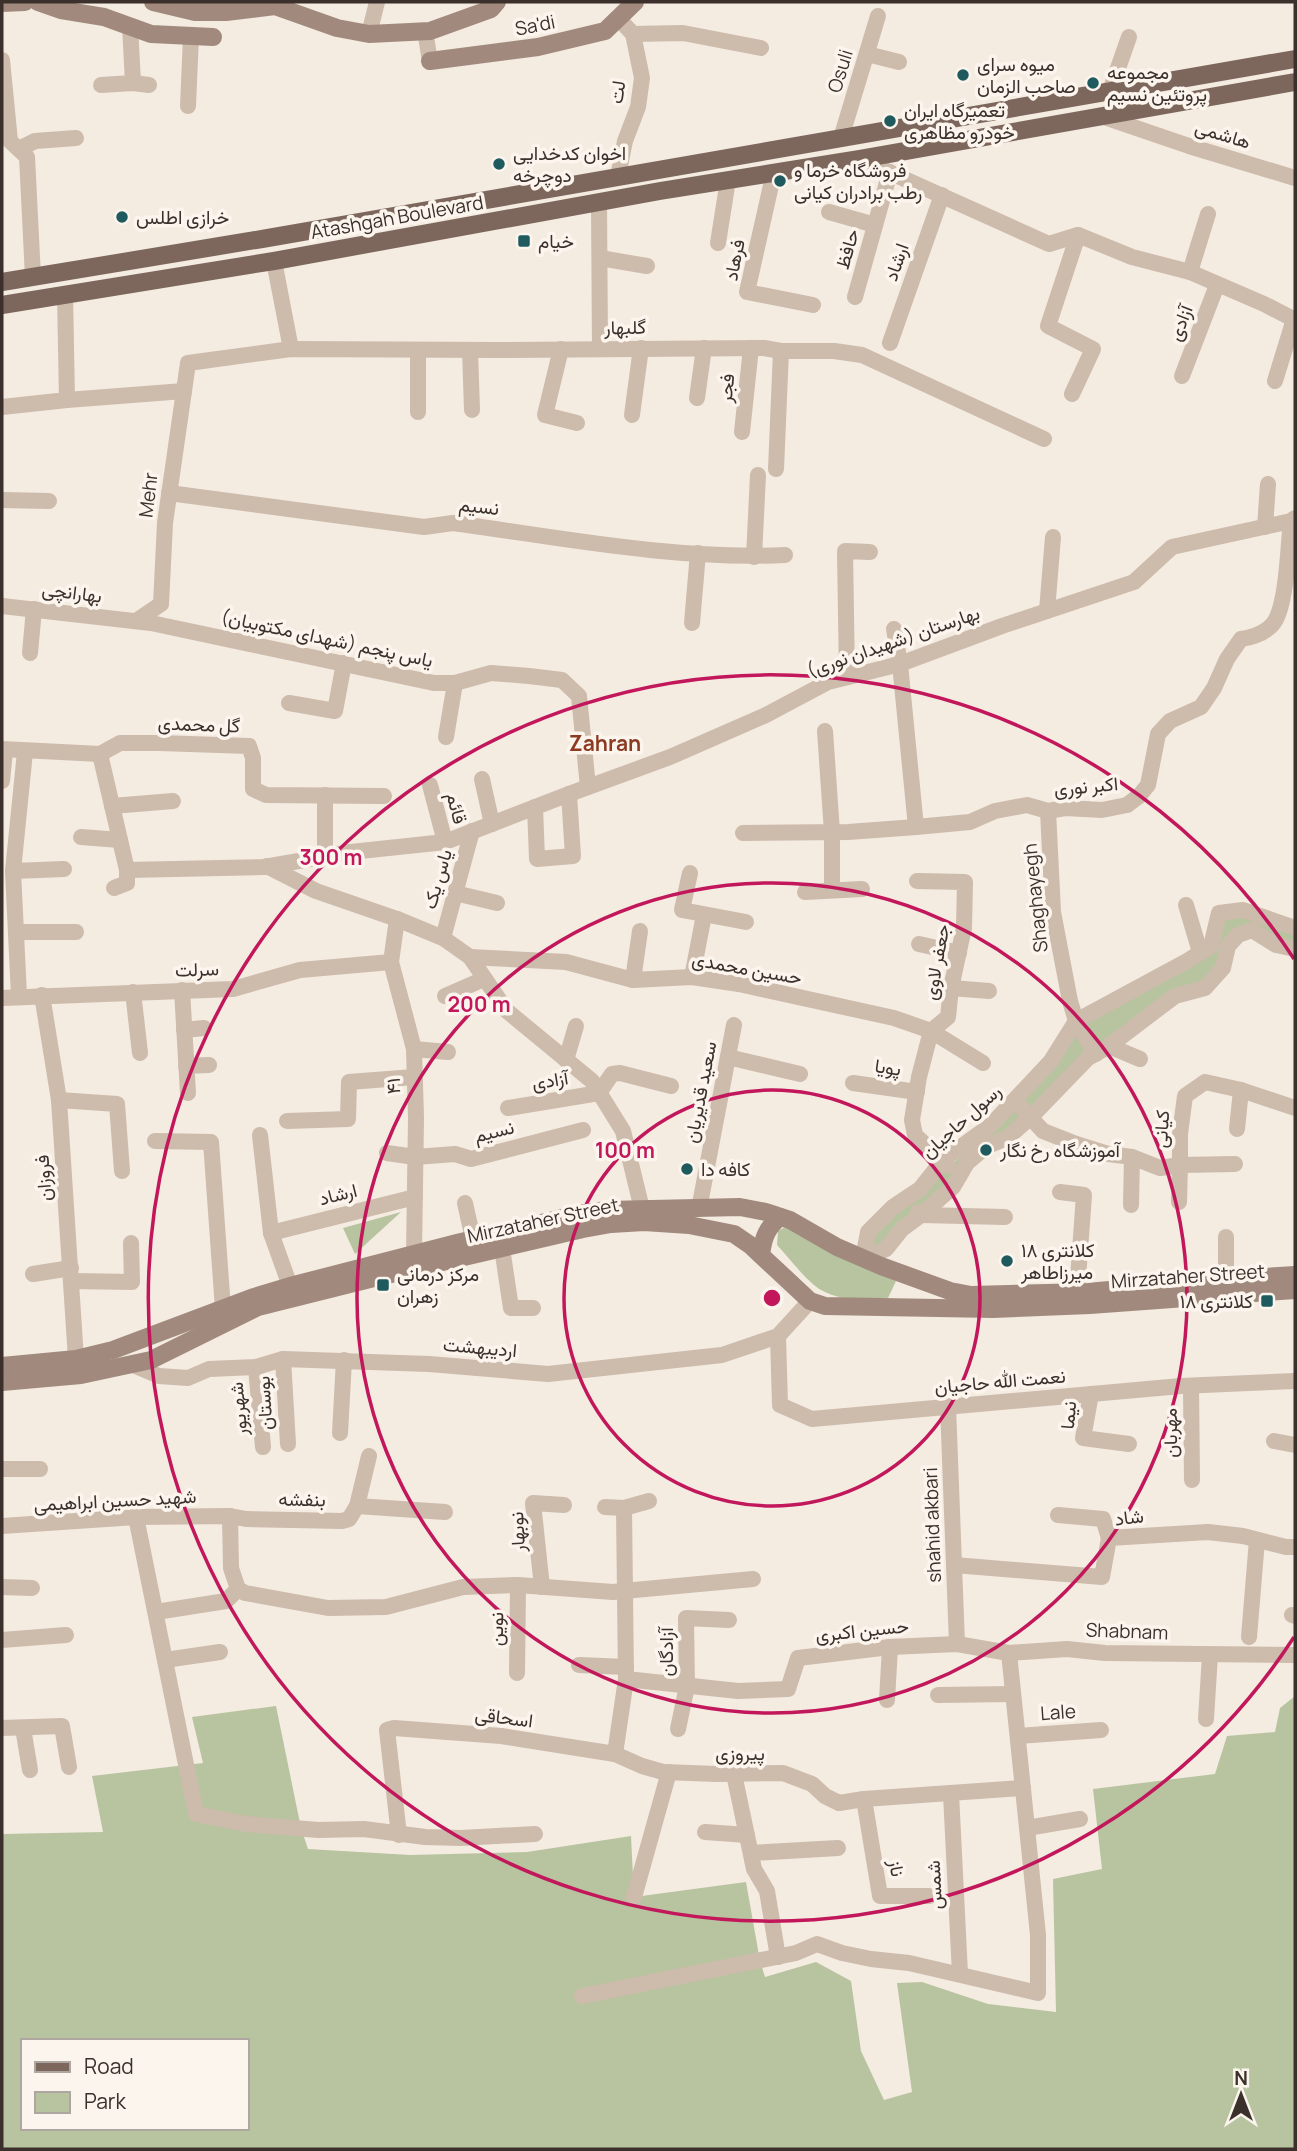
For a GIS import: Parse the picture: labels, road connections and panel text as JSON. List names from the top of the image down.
{
  "streets": {
    "main road": ["Sa'di", "Atashgah Boulevard", "Mirzataher Street"],
    "street": [
      "Osuli",
      "لت",
      "هاشمی",
      "حافظ",
      "فرهاد",
      "ارشاد",
      "آزادی",
      "گلبهار",
      "فجر",
      "Mehr",
      "نسیم",
      "بهارانچی",
      "یاس پنجم (شهدای مکتوبیان)",
      "بهارستان (شهیدان نوری)",
      "گل محمدی",
      "اکبر نوری",
      "قائم",
      "یاس یک",
      "Shaghayegh",
      "جعفر لاوی",
      "حسین محمدی",
      "سرلت",
      "پویا",
      "۴۱",
      "سعید قدیریان",
      "رسول حاجیان",
      "کیانی",
      "فروزان",
      "اردیبهشت",
      "نعمت الله حاجیان",
      "بوستان",
      "شهریور",
      "نیما",
      "مهربان",
      "بنفشه",
      "شهید حسین ابراهیمی",
      "شاد",
      "shahid akbari",
      "نوبهار",
      "نوین",
      "حسین اکبری",
      "Shabnam",
      "آزادگان",
      "Lale",
      "اسحاقی",
      "پیروزی",
      "ناز",
      "شمس"
    ]
  },
  "crossings": [
    ["Osuli", "Atashgah Boulevard"],
    ["لت", "Atashgah Boulevard"],
    ["هاشمی", "Atashgah Boulevard"],
    ["Atashgah Boulevard", "فرهاد"],
    ["ارشاد", "۴۱"],
    ["گلبهار", "فجر"],
    ["گلبهار", "Mehr"],
    ["Mehr", "نسیم"],
    ["Mehr", "بهارانچی"],
    ["Mehr", "یاس پنجم (شهدای مکتوبیان)"],
    ["نسیم", "۴۱"],
    ["بهارانچی", "یاس پنجم (شهدای مکتوبیان)"],
    ["یاس پنجم (شهدای مکتوبیان)", "بهارستان (شهیدان نوری)"],
    ["بهارستان (شهیدان نوری)", "اکبر نوری"],
    ["بهارستان (شهیدان نوری)", "قائم"],
    ["بهارستان (شهیدان نوری)", "یاس یک"],
    ["اکبر نوری", "Shaghayegh"],
    ["Shaghayegh", "رسول حاجیان"],
    ["جعفر لاوی", "حسین محمدی"],
    ["جعفر لاوی", "پویا"],
    ["جعفر لاوی", "رسول حاجیان"],
    ["سرلت", "۴۱"],
    ["سرلت", "فروزان"],
    ["۴۱", "Mirzataher Street"],
    ["سعید قدیریان", "Mirzataher Street"],
    ["رسول حاجیان", "کیانی"],
    ["رسول حاجیان", "Mirzataher Street"],
    ["فروزان", "Mirzataher Street"],
    ["Mirzataher Street", "اردیبهشت"],
    ["اردیبهشت", "نعمت الله حاجیان"],
    ["اردیبهشت", "بوستان"],
    ["اردیبهشت", "شهریور"],
    ["نعمت الله حاجیان", "نیما"],
    ["نعمت الله حاجیان", "مهربان"],
    ["نعمت الله حاجیان", "shahid akbari"],
    ["بنفشه", "شهید حسین ابراهیمی"],
    ["شاد", "shahid akbari"],
    ["shahid akbari", "حسین اکبری"],
    ["shahid akbari", "Shabnam"],
    ["حسین اکبری", "Shabnam"],
    ["حسین اکبری", "آزادگان"],
    ["اسحاقی", "پیروزی"],
    ["پیروزی", "ناز"],
    ["پیروزی", "شمس"]
  ],
  "districts": ["Zahran"],
  "places": {
    "other": [
      "میوه سرای صاحب الزمان",
      "مجموعه پروتئین نسیم",
      "تعمیرگاه ایران خودرو مظاهری",
      "اخوان کدخدایی دوچرخه",
      "فروشگاه خرما و رطب برادران کیانی",
      "خرازی اطلس",
      "آموزشگاه رخ نگار",
      "کافه دا",
      "کلانتری ۱۸ میرزاطاهر"
    ],
    "transit": ["خیام", "مرکز درمانی زهران", "کلانتری ۱۸"]
  },
  "legend": ["Road", "Park"],
  "north": "top",
  "rings": ["300 m", "200 m", "100 m"]
}
